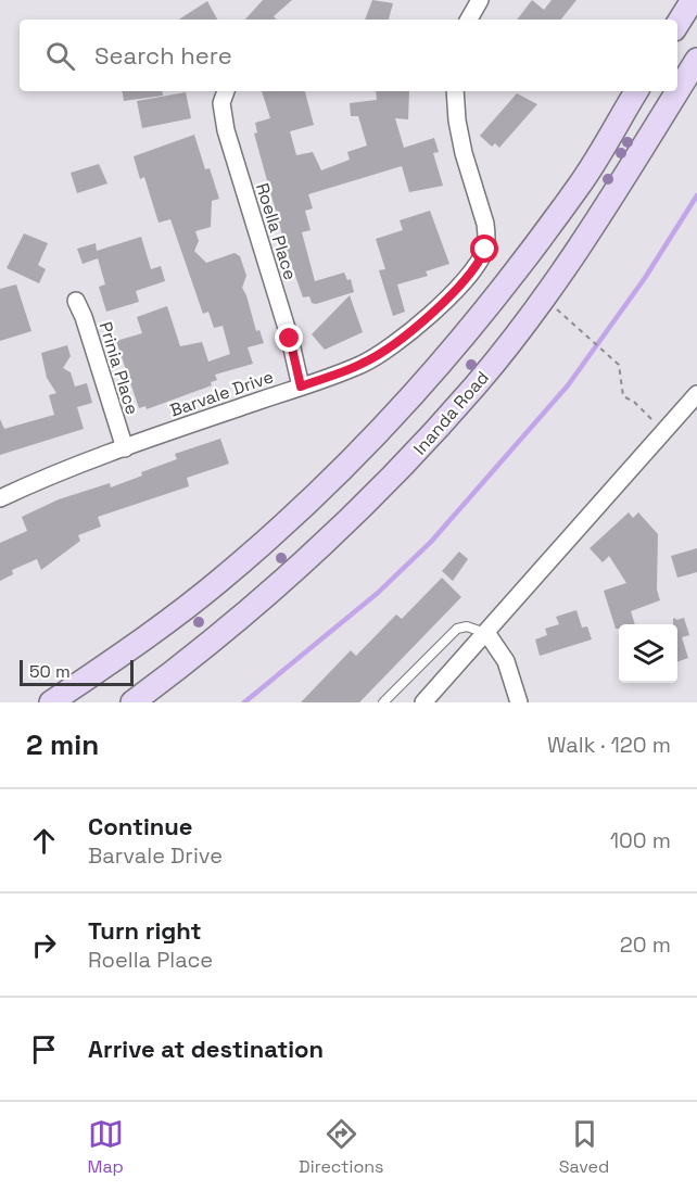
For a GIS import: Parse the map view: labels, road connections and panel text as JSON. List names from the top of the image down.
{
  "streets": {
    "main road": ["Inanda Road"],
    "street": ["Roella Place", "Prinia Place", "Barvale Drive"]
  },
  "crossings": [
    ["Roella Place", "Barvale Drive"],
    ["Prinia Place", "Barvale Drive"]
  ],
  "scale_bar": "50 m",
  "page": {
    "search": "Search here",
    "scale": "50 m",
    "heading": ["2 min", "Walk · 120 m"],
    "list": [
      ["Continue", "Barvale Drive", "100 m"],
      ["Turn right", "Roella Place", "20 m"],
      "Arrive at destination"
    ],
    "nav": ["Map", "Directions", "Saved"]
  }
}
